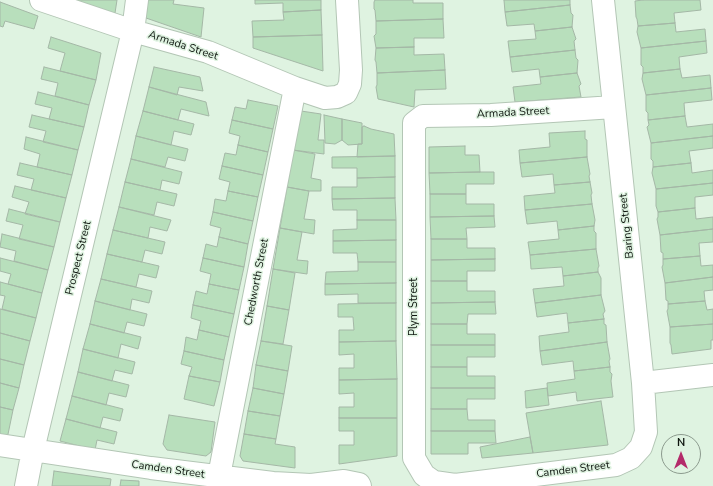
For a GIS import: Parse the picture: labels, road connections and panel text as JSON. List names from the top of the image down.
{
  "streets": {
    "street": [
      "Armada Street",
      "Baring Street",
      "Prospect Street",
      "Chedworth Street",
      "Plym Street",
      "Camden Street"
    ]
  },
  "crossings": [
    ["Armada Street", "Baring Street"],
    ["Armada Street", "Prospect Street"],
    ["Armada Street", "Chedworth Street"],
    ["Armada Street", "Plym Street"],
    ["Baring Street", "Camden Street"],
    ["Prospect Street", "Camden Street"],
    ["Chedworth Street", "Camden Street"],
    ["Plym Street", "Camden Street"]
  ],
  "north": "top"
}
